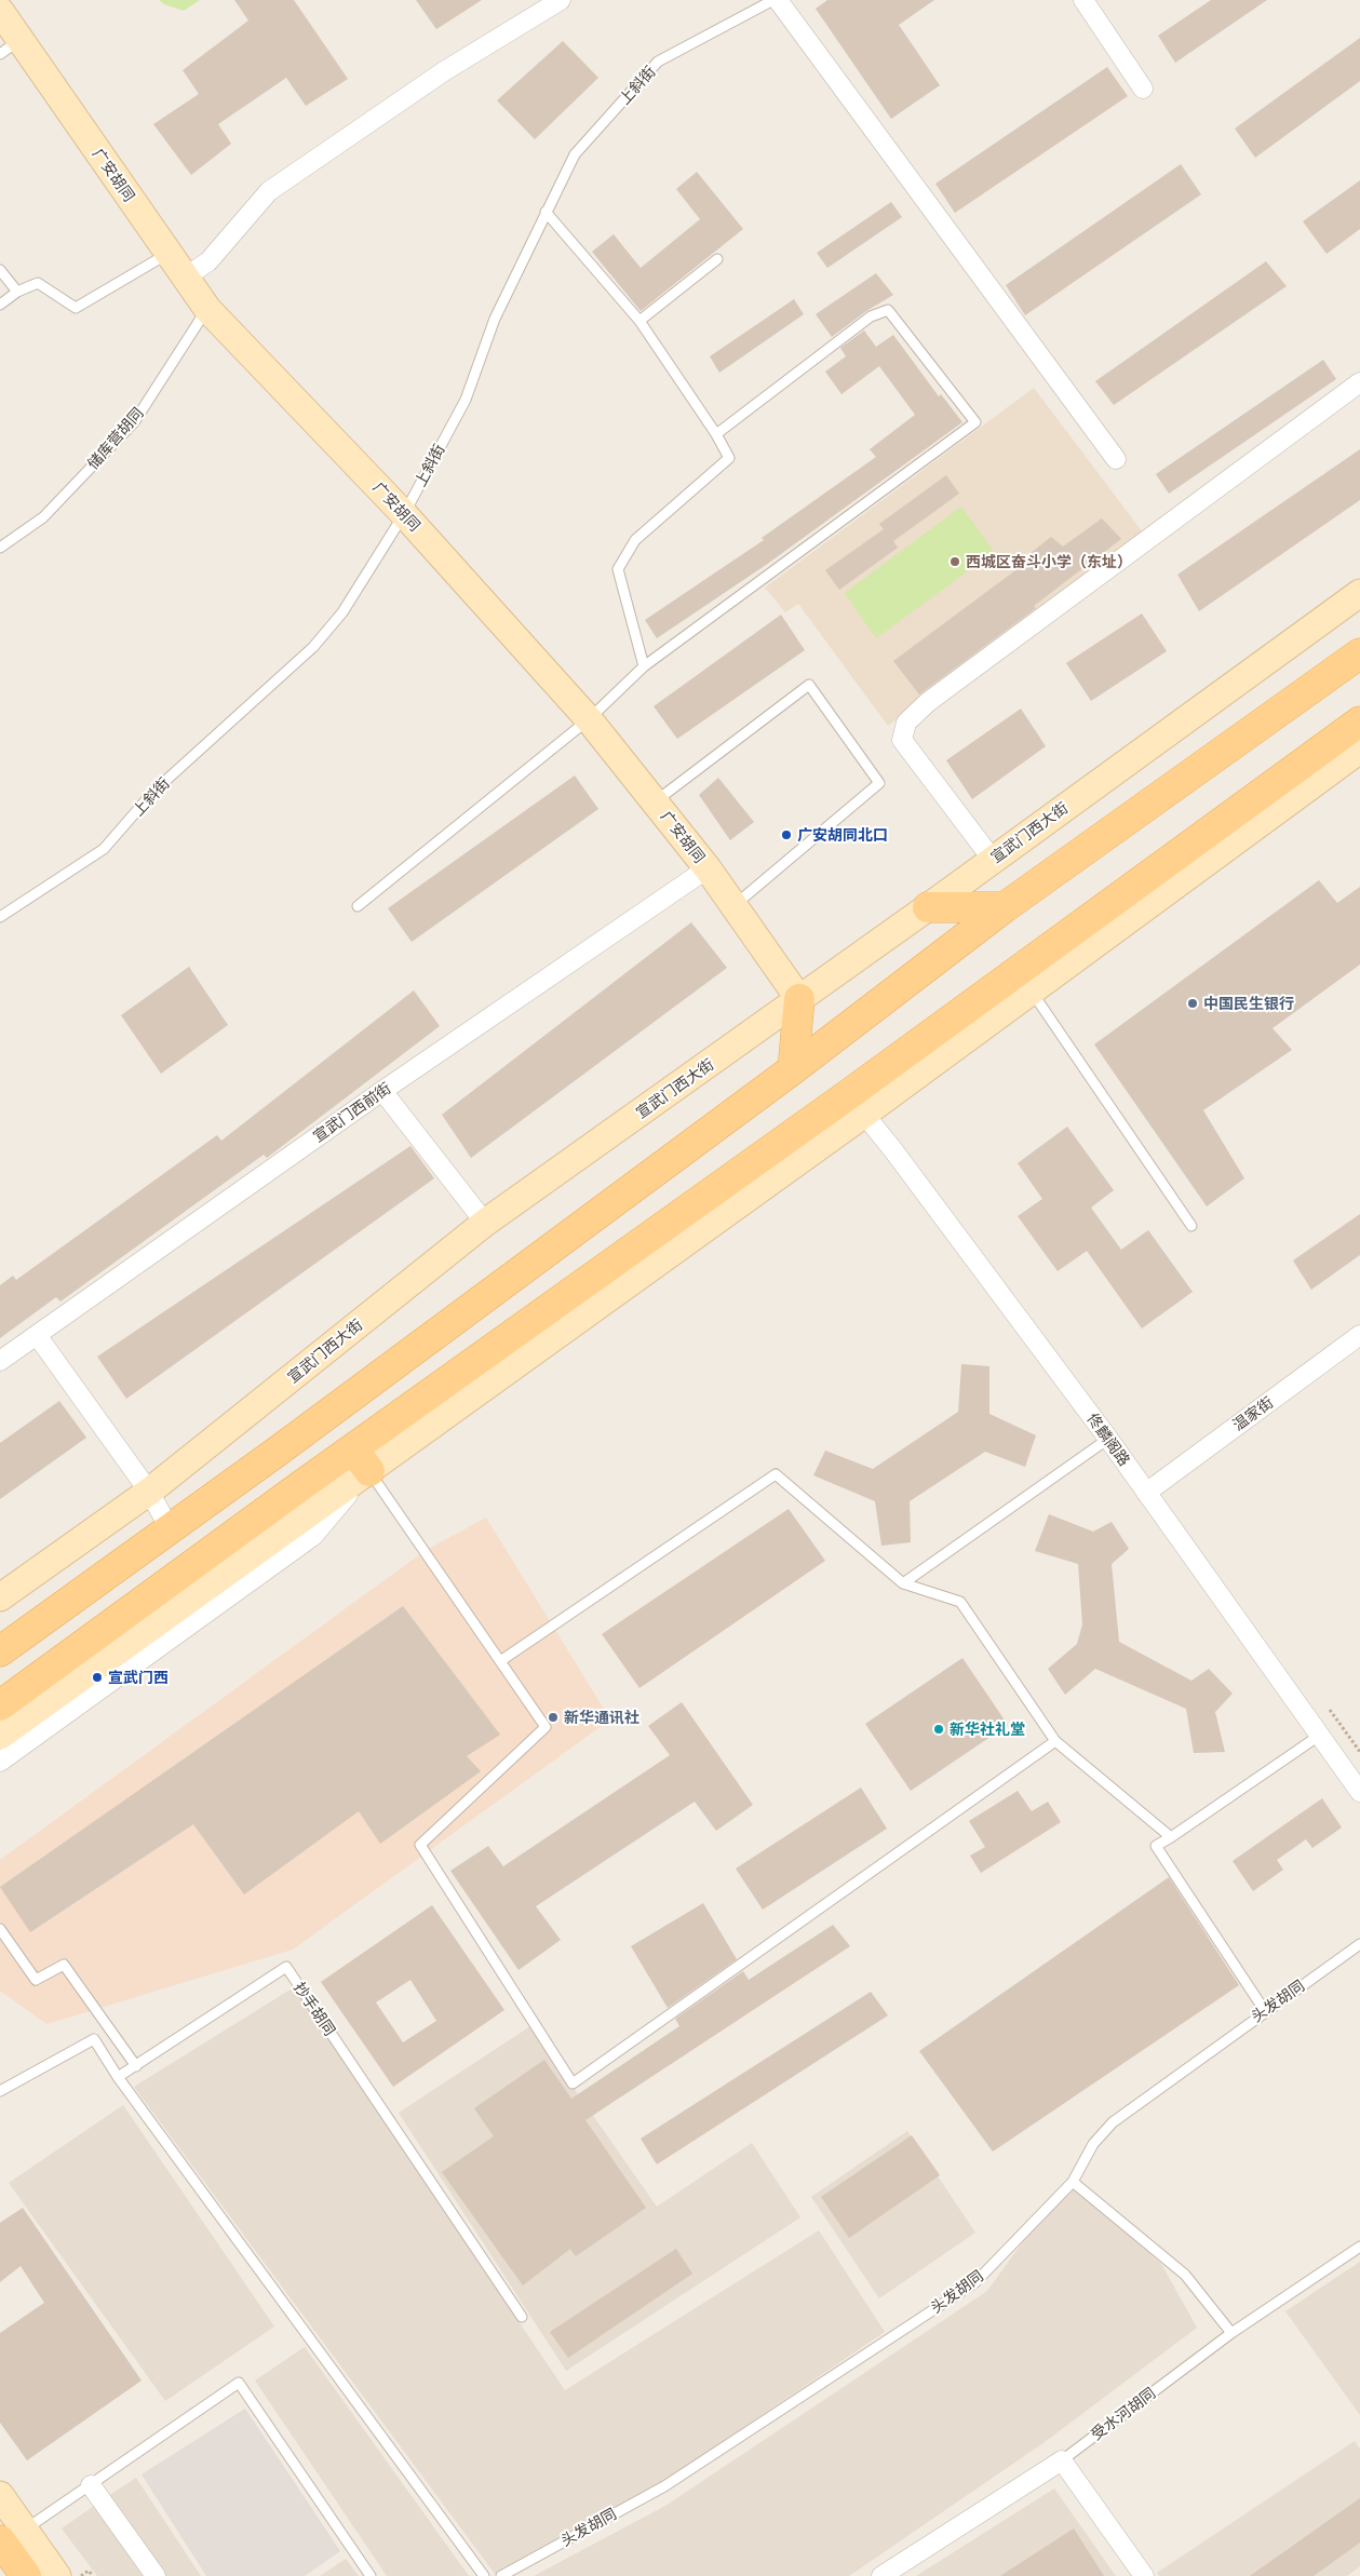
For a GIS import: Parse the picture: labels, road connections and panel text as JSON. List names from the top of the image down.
{
  "streets": {
    "street": [
      "广安胡同",
      "宣武门西大街",
      "宣武门西前街",
      "温家街",
      "佟麟阁路",
      "受水河胡同"
    ],
    "lane": [
      "上斜街",
      "储库营胡同",
      "头发胡同",
      "抄手胡同"
    ]
  },
  "crossings": [
    ["上斜街", "广安胡同"],
    ["广安胡同", "储库营胡同"],
    ["广安胡同", "宣武门西大街"],
    ["广安胡同", "宣武门西前街"],
    ["温家街", "佟麟阁路"]
  ],
  "places": [
    "西城区奋斗小学（东址）",
    "广安胡同北口",
    "中国民生银行",
    "宣武门西",
    "新华通讯社",
    "新华社礼堂"
  ]
}
